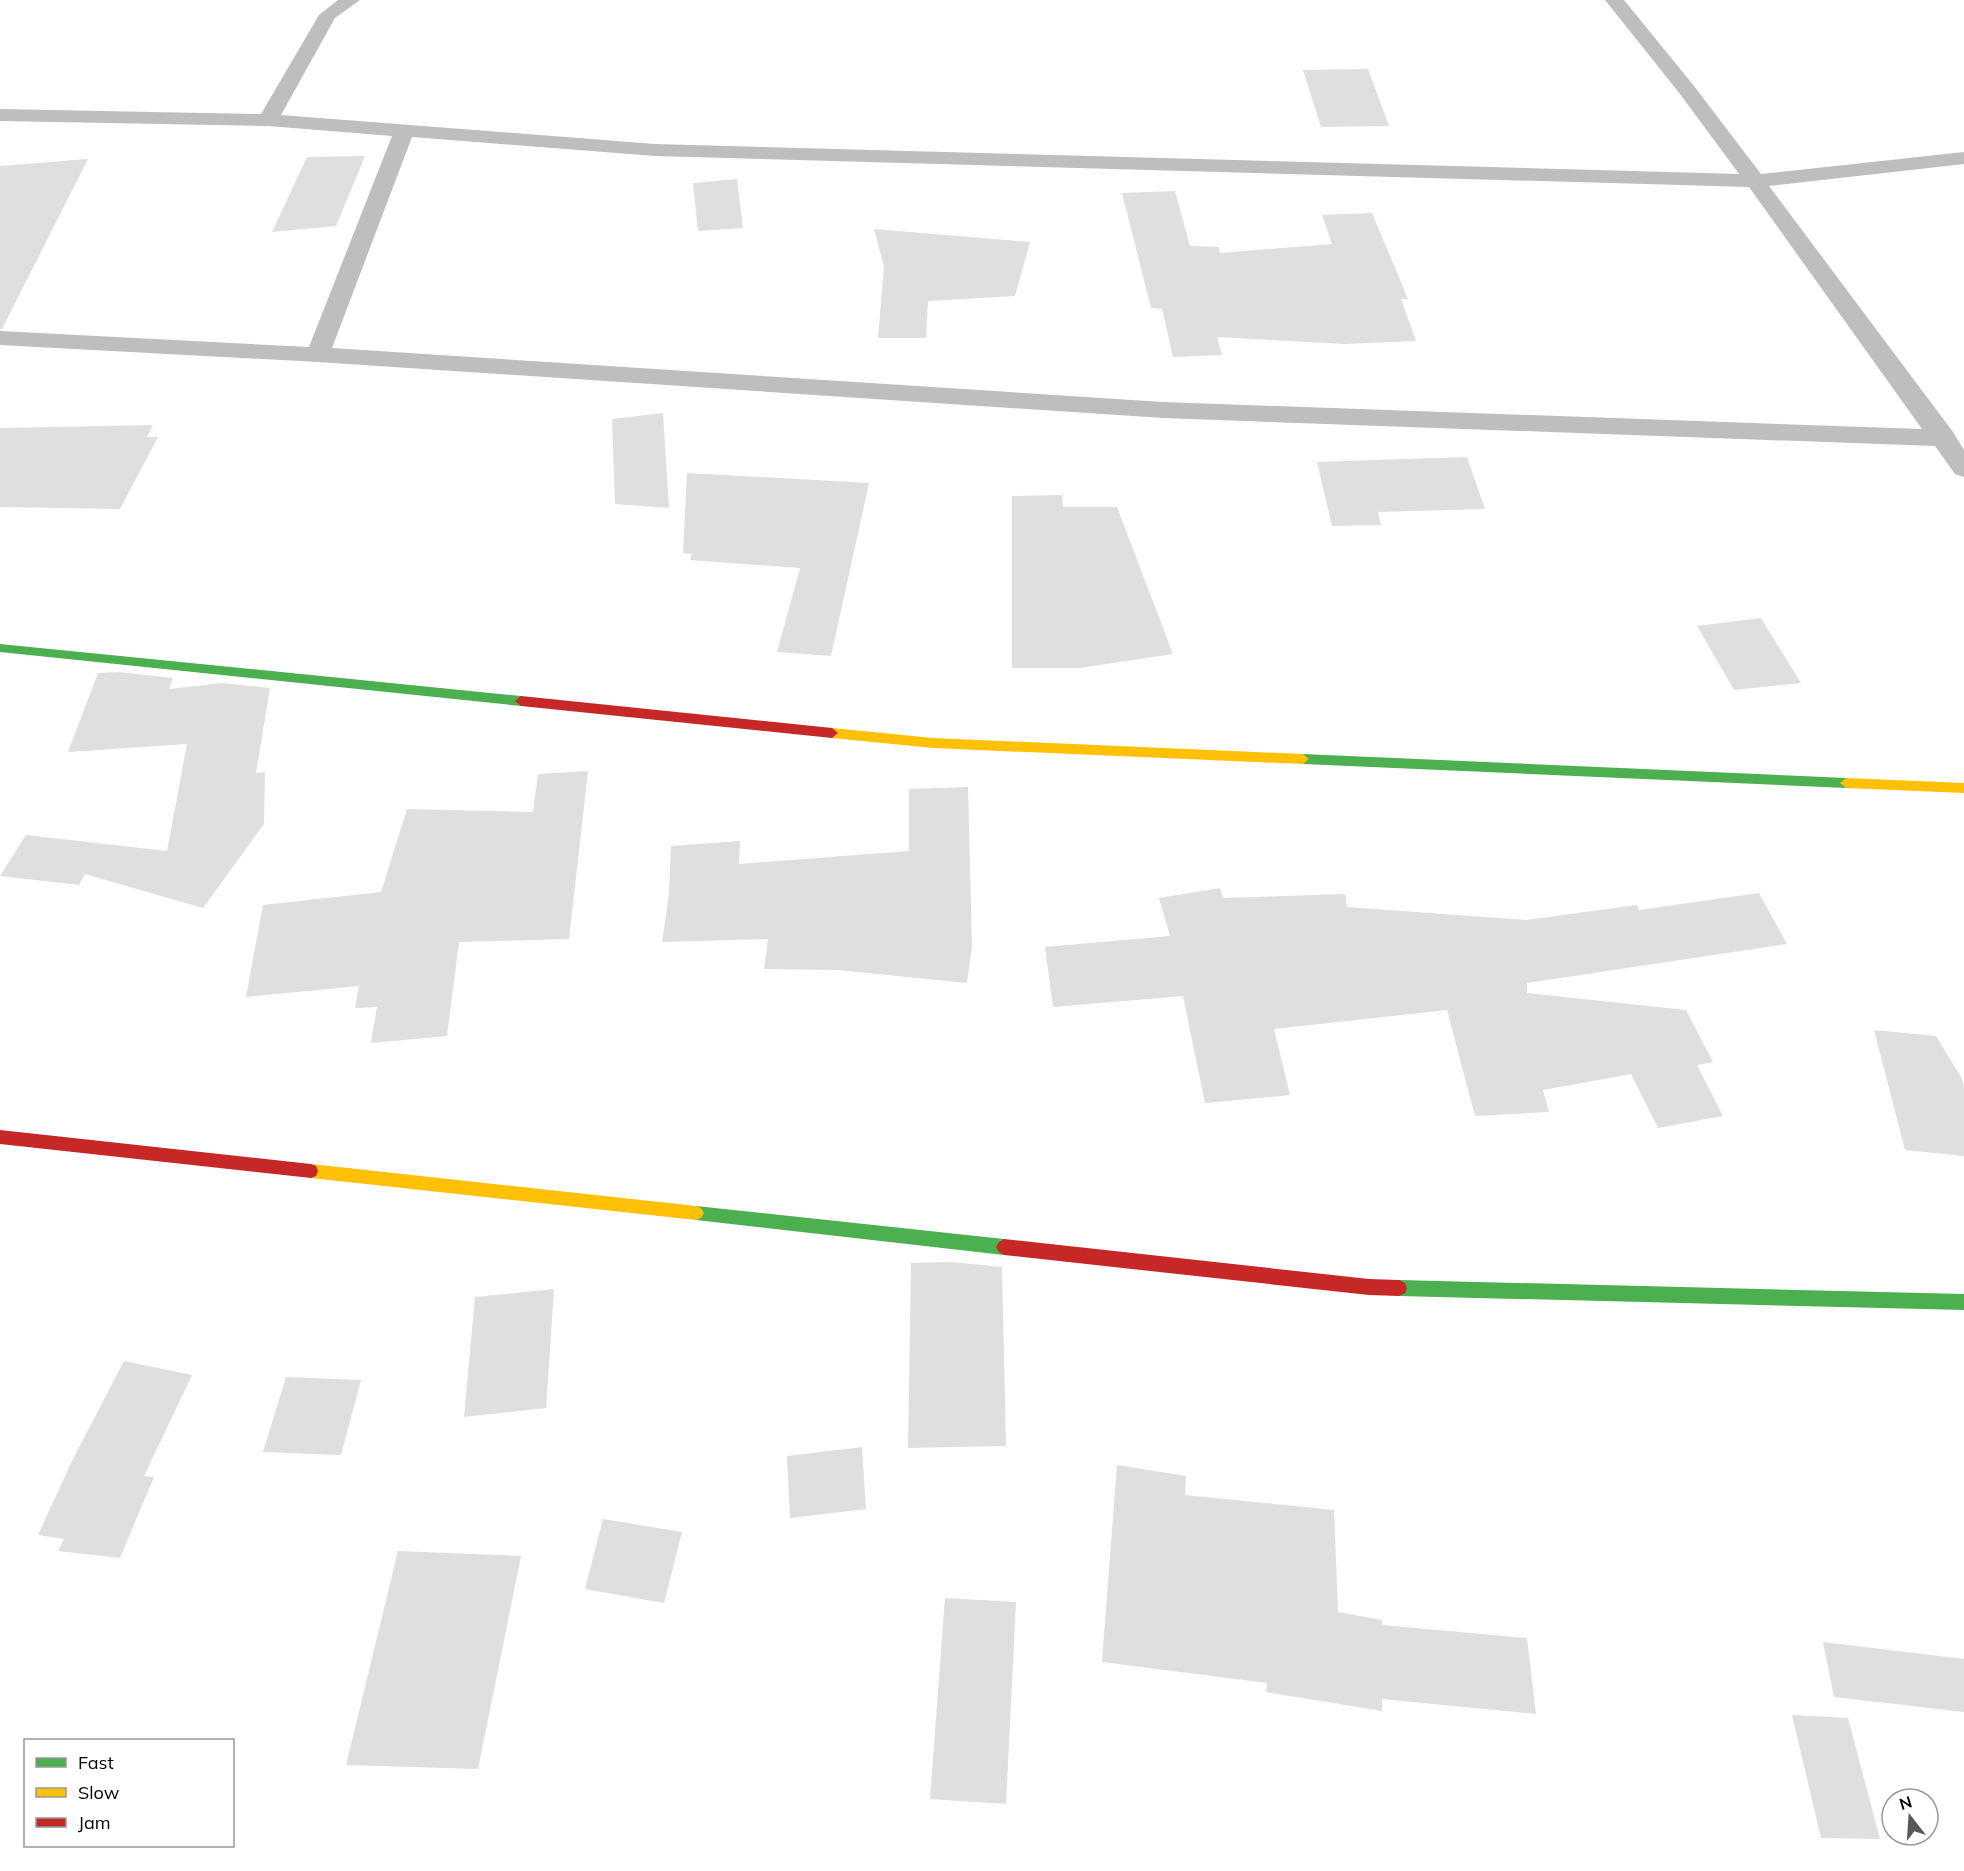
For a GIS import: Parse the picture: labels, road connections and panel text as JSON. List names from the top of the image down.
{
  "legend": ["Fast", "Slow", "Jam"],
  "north": "top"
}
